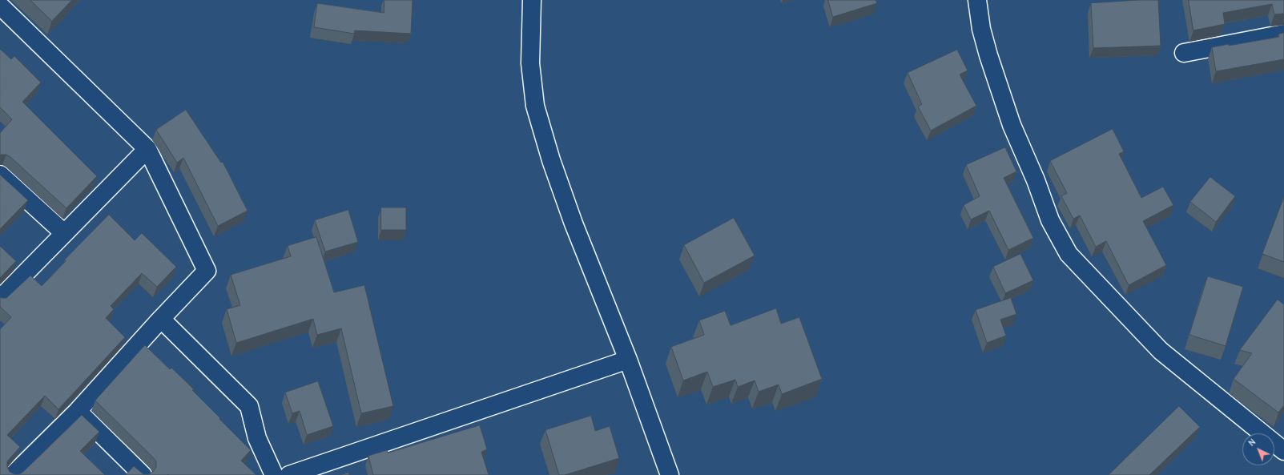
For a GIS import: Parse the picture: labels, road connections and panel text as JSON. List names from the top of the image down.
{
  "north": "top left"
}
